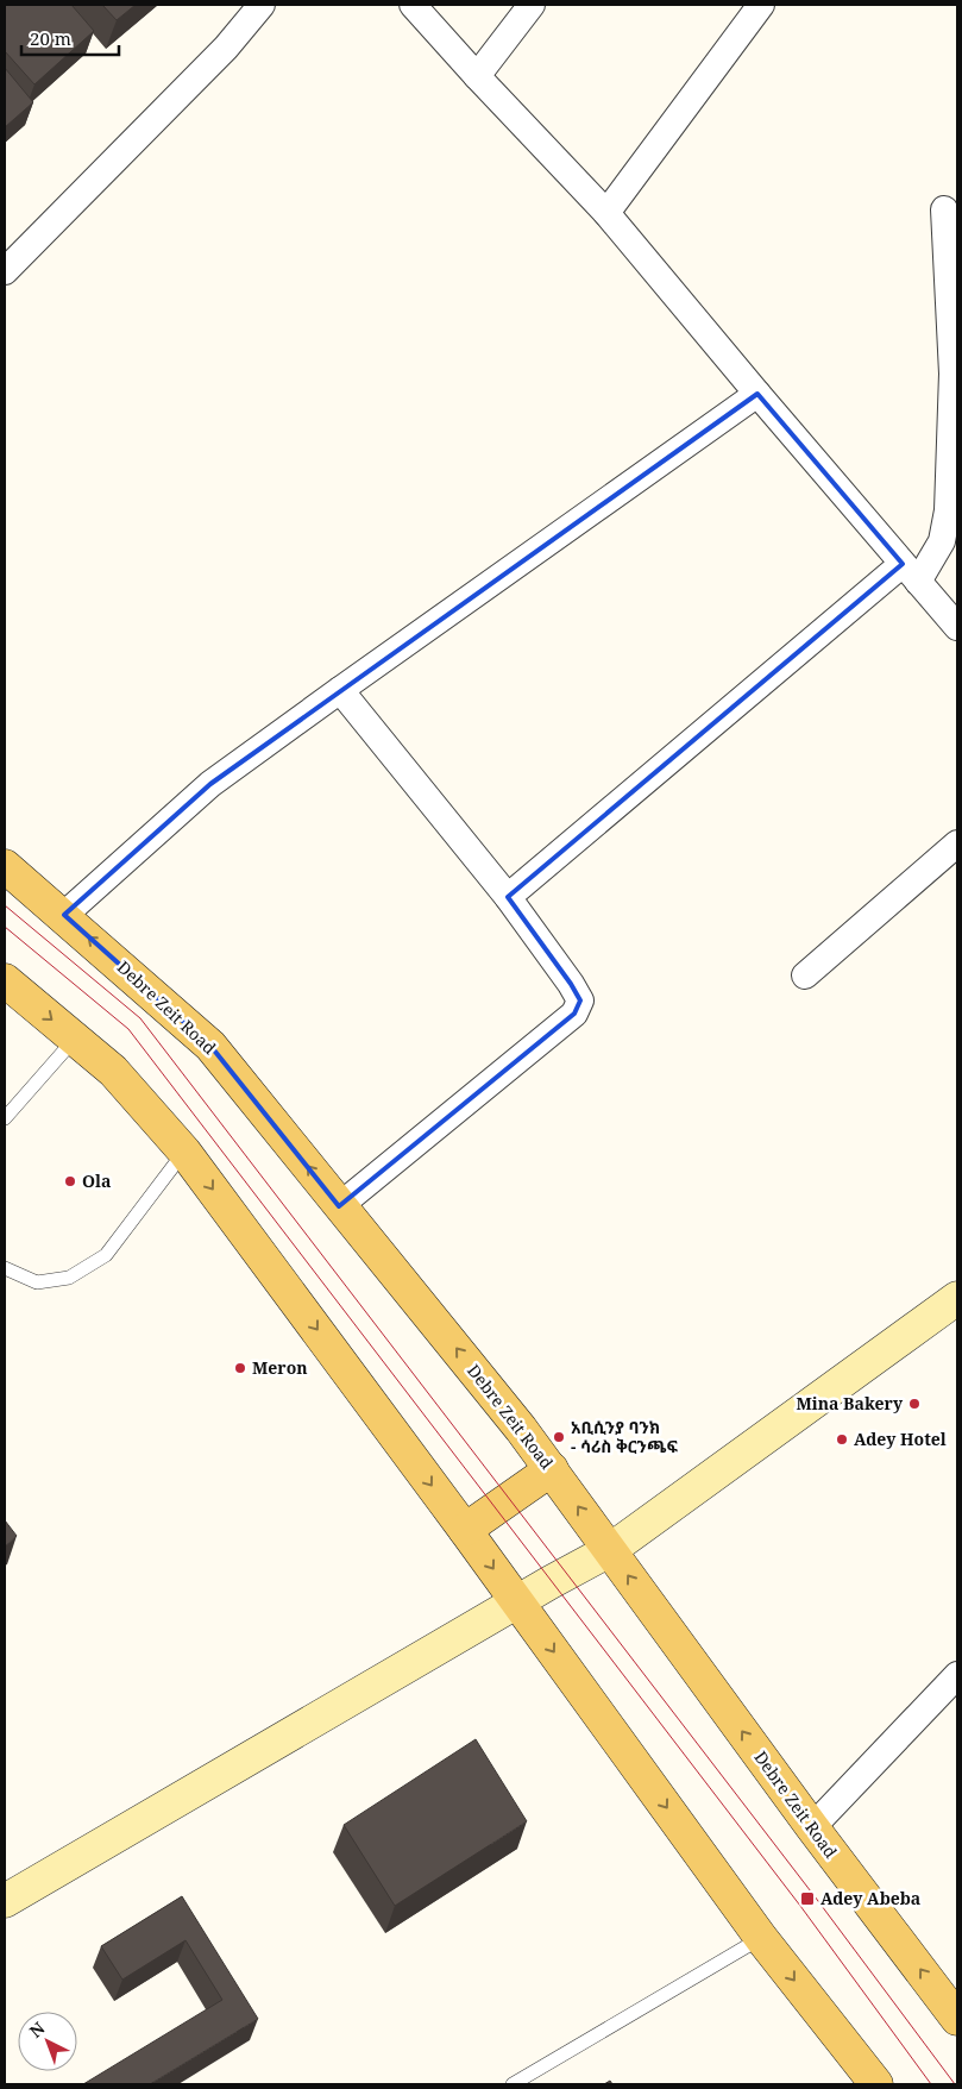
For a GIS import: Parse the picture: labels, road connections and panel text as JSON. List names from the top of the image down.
{
  "streets": {
    "main road": ["Debre Zeit Road"]
  },
  "places": {
    "other": [
      "Ola",
      "Meron",
      "Mina Bakery",
      "አቢሲንያ ባንክ - ሳሪስ ቅርንጫፍ",
      "Adey Hotel"
    ],
    "transit": ["Adey Abeba"]
  },
  "scale_bar": "20 m",
  "north": "top left"
}
